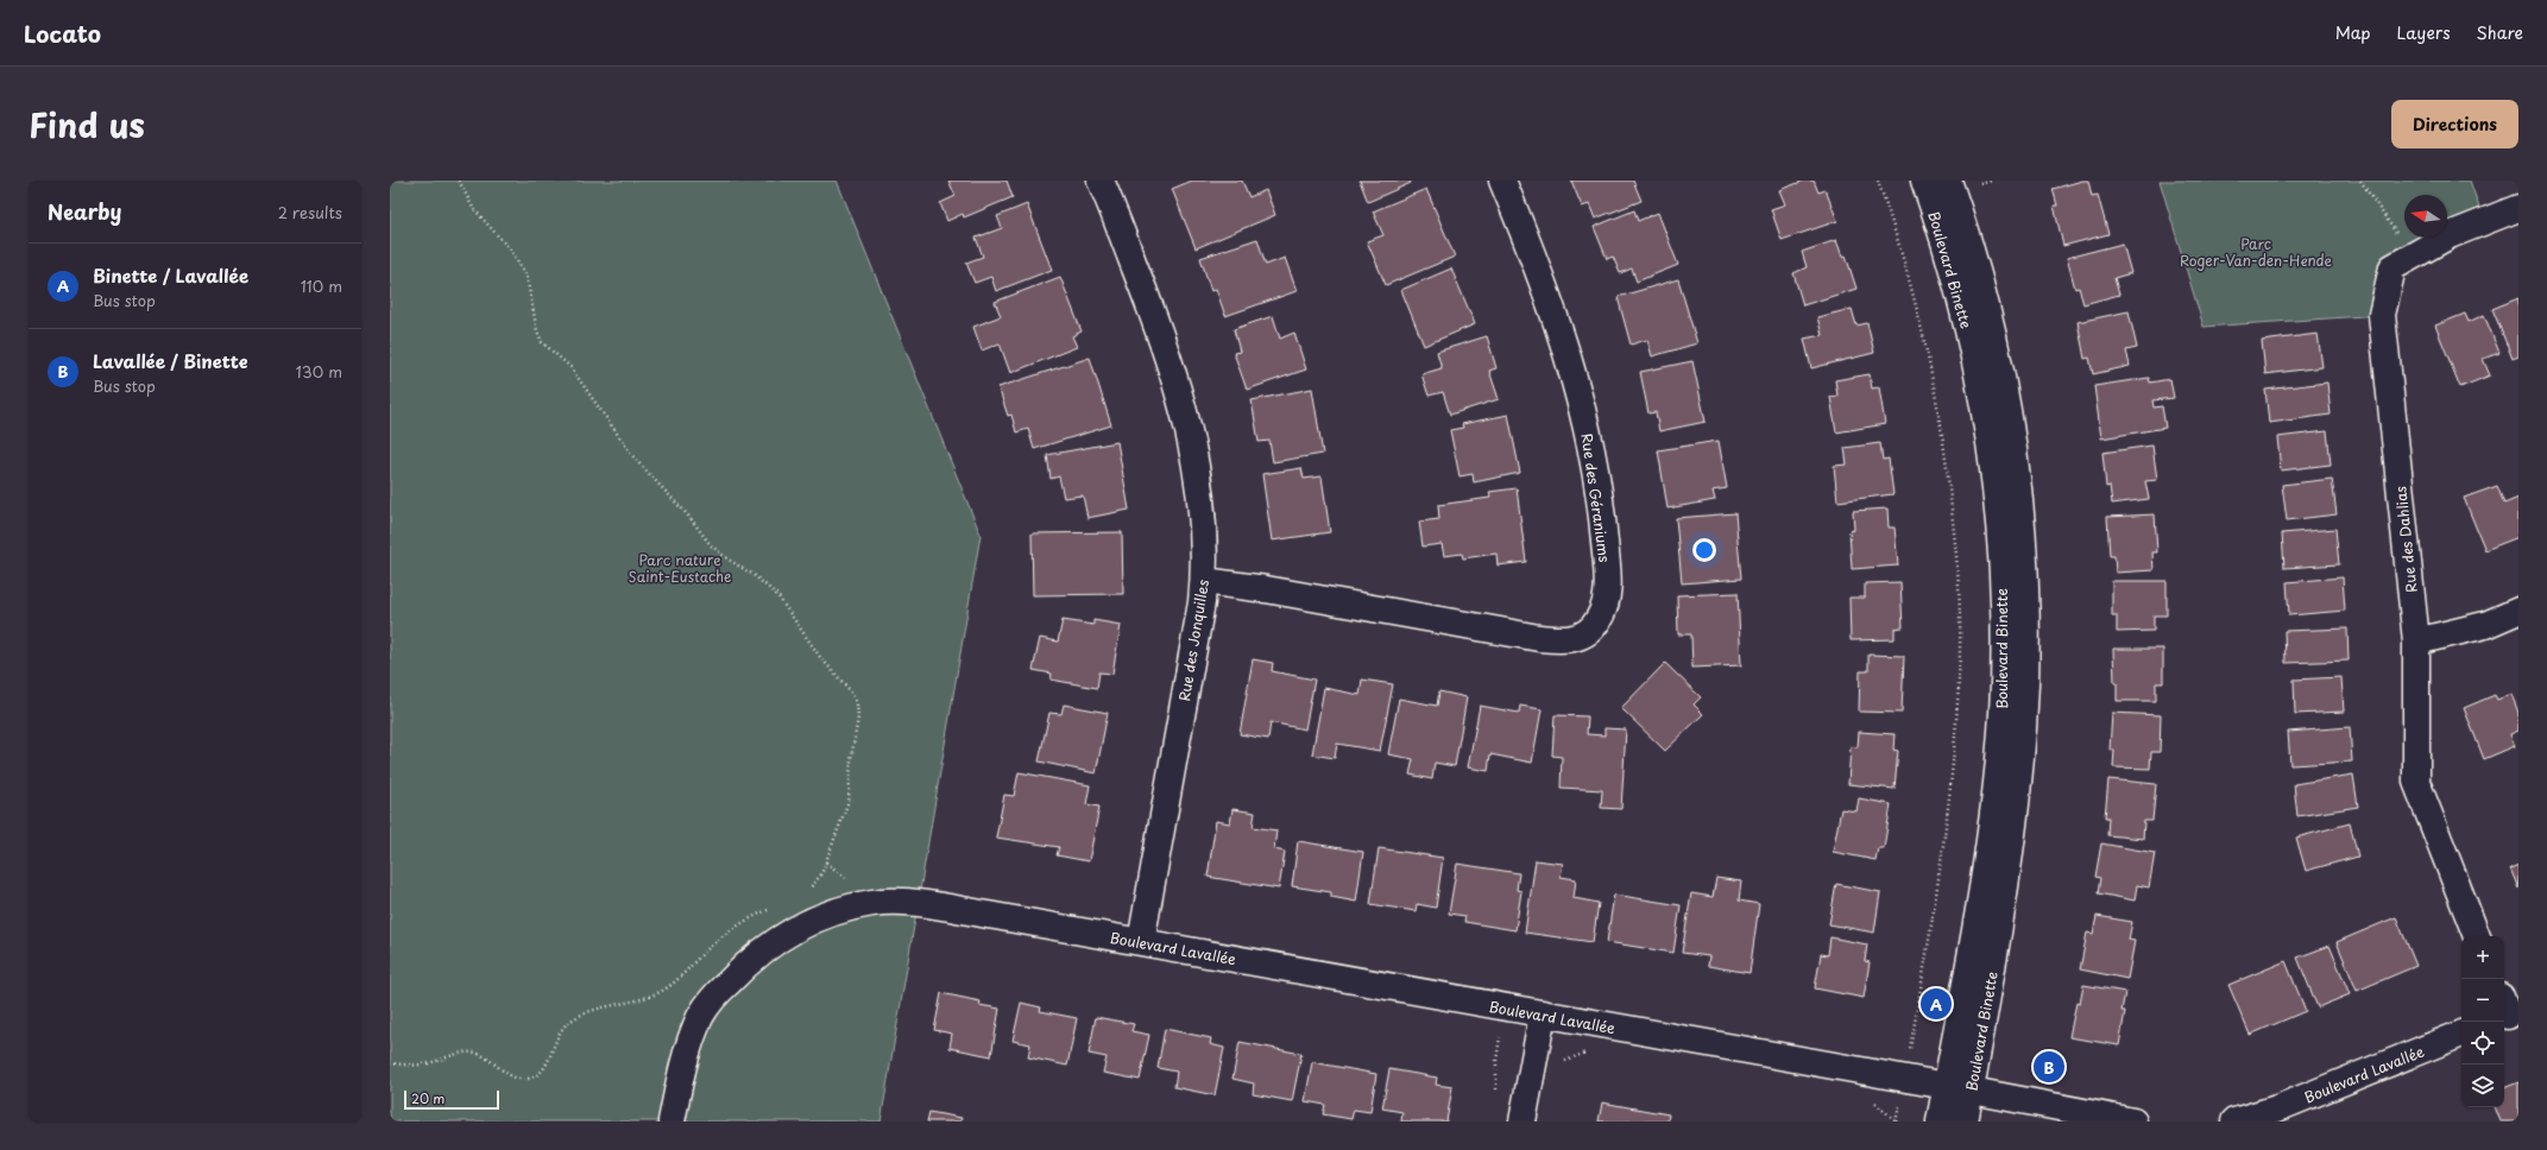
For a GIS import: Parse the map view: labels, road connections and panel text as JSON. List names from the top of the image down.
{
  "streets": {
    "street": [
      "Boulevard Binette",
      "Rue des Géraniums",
      "Rue des Dahlias",
      "Rue des Jonquilles",
      "Boulevard Lavallée"
    ]
  },
  "crossings": [
    ["Boulevard Binette", "Boulevard Lavallée"],
    ["Rue des Géraniums", "Rue des Jonquilles"],
    ["Rue des Jonquilles", "Boulevard Lavallée"]
  ],
  "parks": ["Parc Roger-Van-den-Hende", "Parc nature Saint-Eustache"],
  "scale_bar": "20 m",
  "north": "left",
  "page": {
    "header": "Locato",
    "nav": ["Map", "Layers", "Share"],
    "title": "Find us",
    "buttons": "Directions",
    "heading": ["Nearby", "2 results"],
    "list": [
      {
        "mark": "A",
        "name": "Binette / Lavallée",
        "note": "Bus stop",
        "value": "110 m"
      },
      {
        "mark": "B",
        "name": "Lavallée / Binette",
        "note": "Bus stop",
        "value": "130 m"
      }
    ],
    "map_buttons": ["+", "−"],
    "pins": ["A", "B"],
    "scale": "20 m"
  }
}
